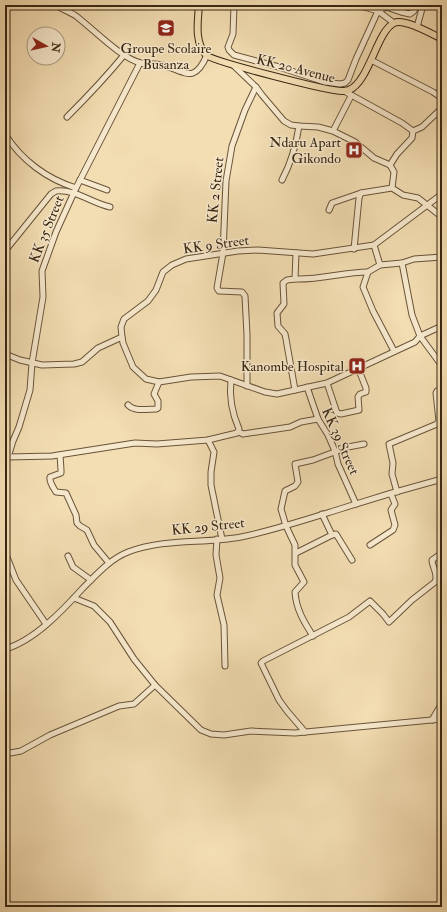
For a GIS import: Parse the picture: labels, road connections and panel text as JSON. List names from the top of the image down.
{
  "streets": {
    "main road": ["KK 20 Avenue"],
    "street": [
      "KK 2 Street",
      "KK 35 Street",
      "KK 9 Street",
      "KK 39 Street",
      "KK 29 Street"
    ]
  },
  "crossings": [
    ["KK 2 Street", "KK 9 Street"],
    ["KK 39 Street", "KK 29 Street"]
  ],
  "places": {
    "school or university": ["Groupe Scolaire Busanza"],
    "hospital": ["Ndaru Apart Gikondo", "Kanombe Hospital"]
  },
  "north": "right"
}
